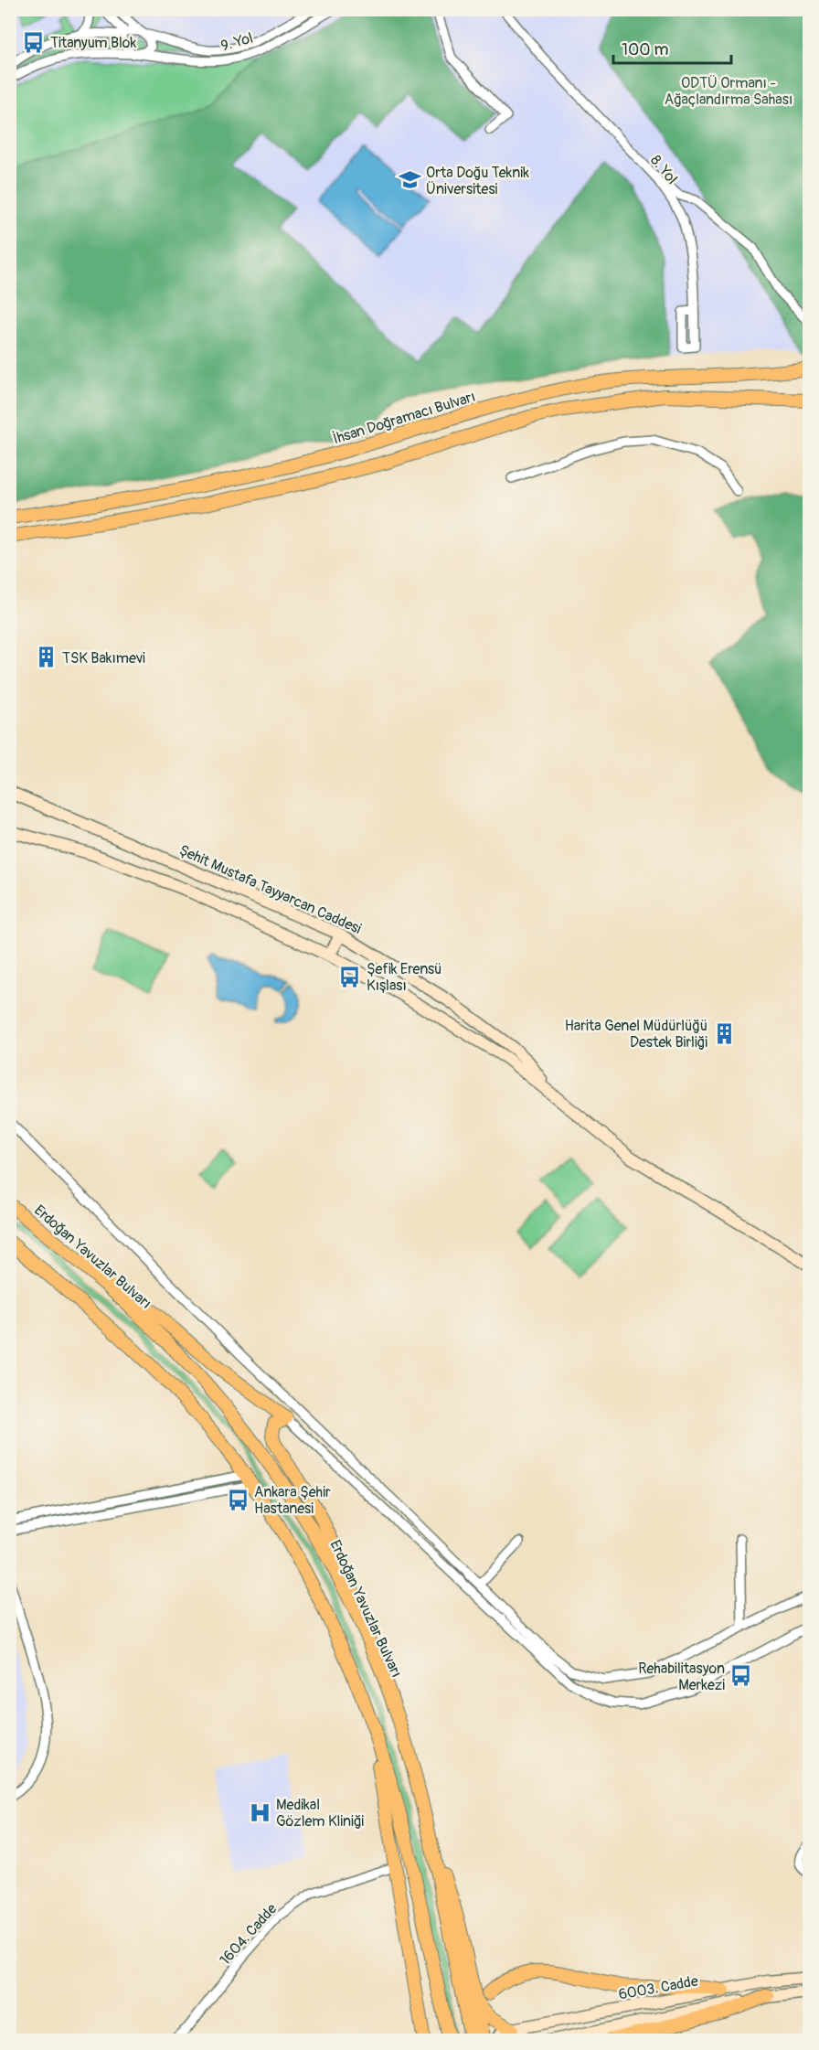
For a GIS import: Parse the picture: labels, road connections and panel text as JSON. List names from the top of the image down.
{
  "streets": {
    "main road": [
      "İhsan Doğramacı Bulvarı",
      "Şehit Mustafa Tayyarcan Caddesi",
      "Erdoğan Yavuzlar Bulvarı",
      "6003. Cadde"
    ],
    "street": ["9. Yol", "8. Yol", "1604. Cadde"]
  },
  "parks": ["ODTÜ Ormanı - Ağaçlandırma Sahası"],
  "places": {
    "bus stop": [
      "Titanyum Blok",
      "Şefik Erensü Kışlası",
      "Ankara Şehir Hastanesi",
      "Rehabilitasyon Merkezi"
    ],
    "school or university": ["Orta Doğu Teknik Üniversitesi"],
    "building": ["TSK Bakımevi", "Harita Genel Müdürlüğü Destek Birliği"],
    "hospital": ["Medikal Gözlem Kliniği"]
  },
  "scale_bar": "100 m"
}
